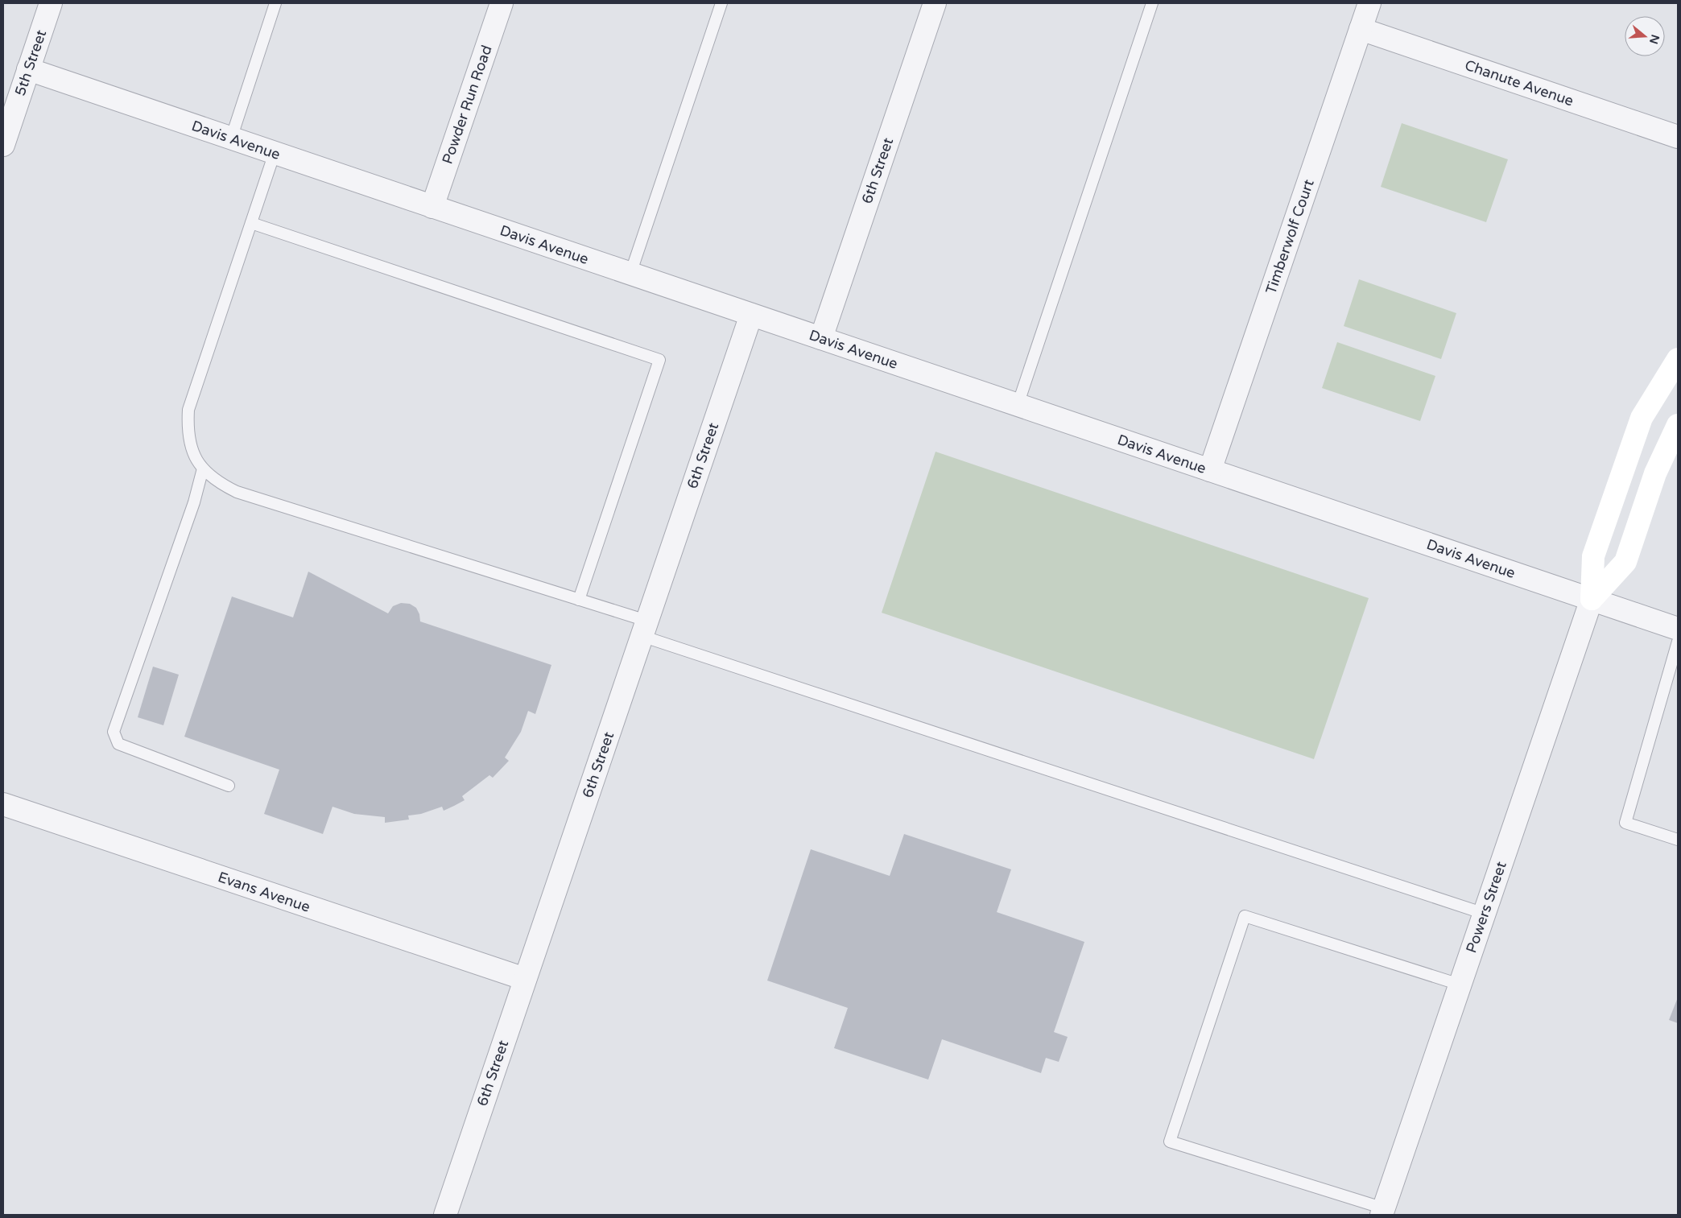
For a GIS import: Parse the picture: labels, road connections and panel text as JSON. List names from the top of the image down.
{
  "streets": {
    "street": [
      "5th Street",
      "Chanute Avenue",
      "Powder Run Road",
      "Davis Avenue",
      "6th Street",
      "Timberwolf Court",
      "Evans Avenue",
      "Powers Street"
    ]
  },
  "crossings": [
    ["5th Street", "Davis Avenue"],
    ["Chanute Avenue", "Timberwolf Court"],
    ["Powder Run Road", "Davis Avenue"],
    ["Davis Avenue", "6th Street"],
    ["Davis Avenue", "Timberwolf Court"],
    ["Davis Avenue", "Powers Street"],
    ["6th Street", "Evans Avenue"]
  ],
  "north": "right"
}
